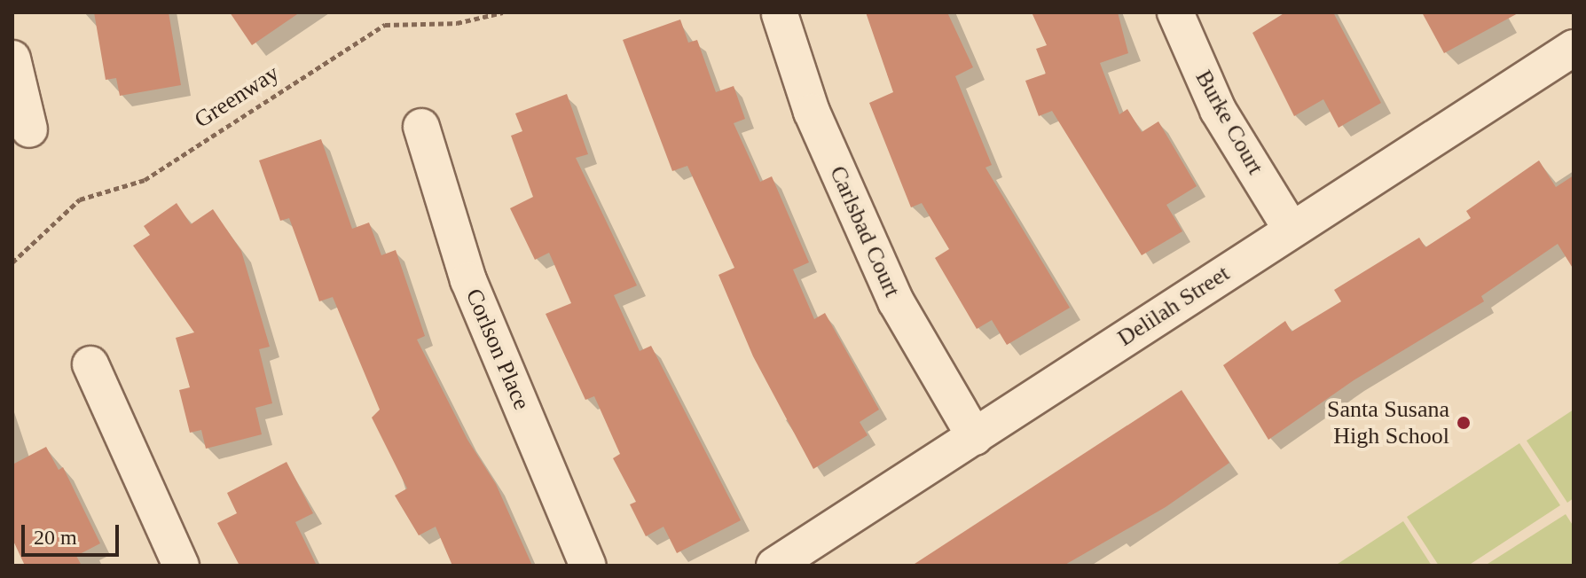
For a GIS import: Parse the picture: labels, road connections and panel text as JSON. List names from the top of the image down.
{
  "streets": {
    "street": [
      "Burke Court",
      "Carlsbad Court",
      "Delilah Street",
      "Corlson Place"
    ],
    "path": ["Greenway"]
  },
  "crossings": [
    ["Burke Court", "Delilah Street"],
    ["Carlsbad Court", "Delilah Street"]
  ],
  "places": ["Santa Susana High School"],
  "scale_bar": "20 m"
}
